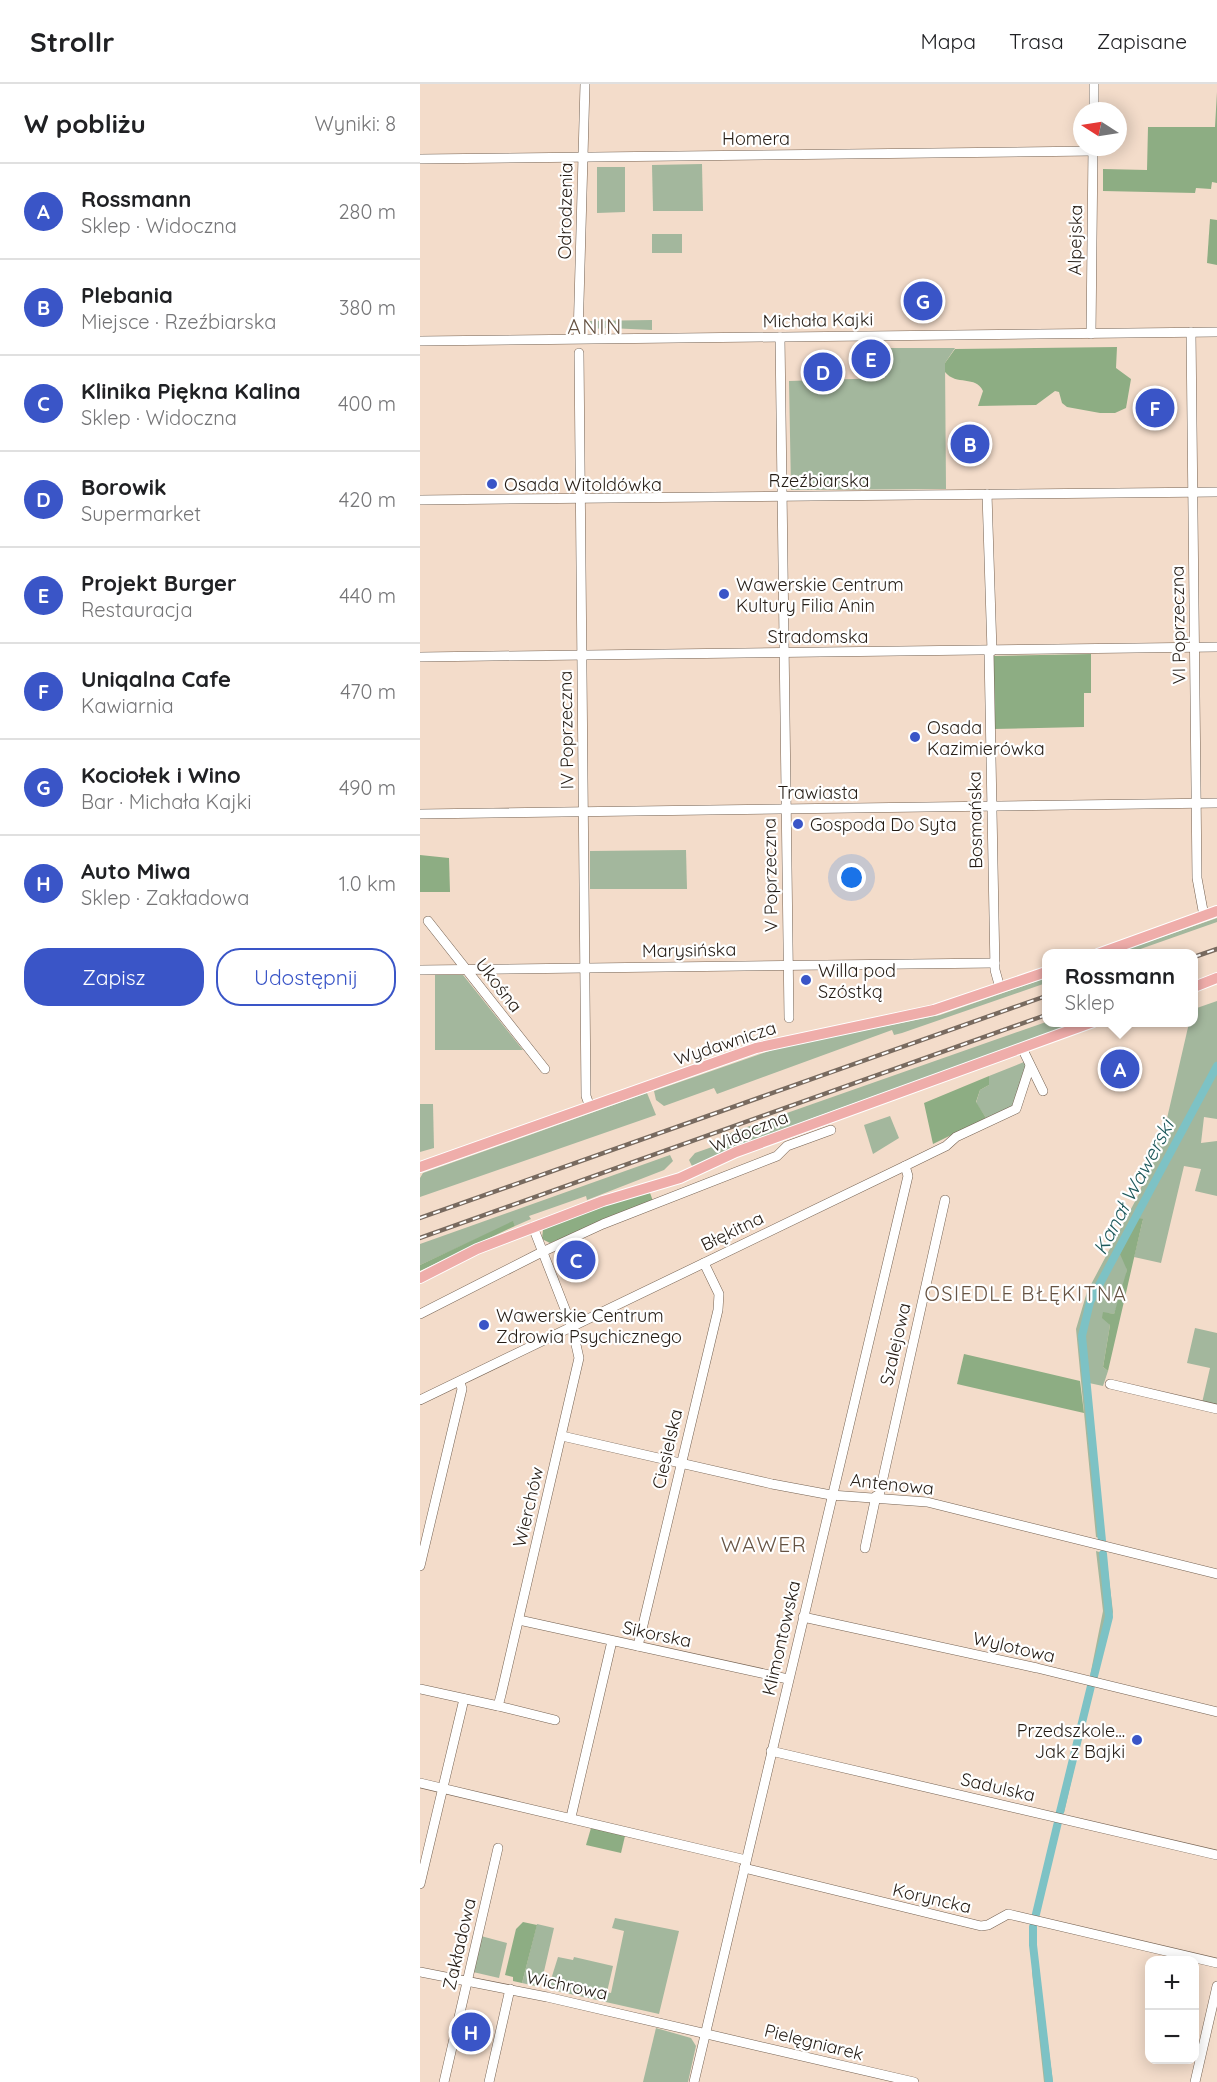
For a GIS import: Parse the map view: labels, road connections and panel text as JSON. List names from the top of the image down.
{
  "streets": {
    "main road": ["Wydawnicza", "Widoczna"],
    "street": [
      "Homera",
      "Odrodzenia",
      "Alpejska",
      "Michała Kajki",
      "Rzeźbiarska",
      "VI Poprzeczna",
      "Stradomska",
      "IV Poprzeczna",
      "Trawiasta",
      "Bosmańska",
      "V Poprzeczna",
      "Marysińska",
      "Ukośna",
      "Błękitna",
      "Szalejowa",
      "Ciesielska",
      "Antenowa",
      "Wierchów",
      "Sikorska",
      "Klimontowska",
      "Wylotowa",
      "Sadulska",
      "Koryncka",
      "Zakładowa",
      "Wichrowa",
      "Pielęgniarek"
    ]
  },
  "crossings": [
    ["Homera", "Odrodzenia"],
    ["Odrodzenia", "Michała Kajki"],
    ["Alpejska", "Michała Kajki"],
    ["Michała Kajki", "VI Poprzeczna"],
    ["Michała Kajki", "V Poprzeczna"],
    ["Rzeźbiarska", "VI Poprzeczna"],
    ["Rzeźbiarska", "IV Poprzeczna"],
    ["Rzeźbiarska", "Bosmańska"],
    ["Rzeźbiarska", "V Poprzeczna"],
    ["VI Poprzeczna", "Stradomska"],
    ["VI Poprzeczna", "Trawiasta"],
    ["Stradomska", "IV Poprzeczna"],
    ["Stradomska", "Bosmańska"],
    ["Stradomska", "V Poprzeczna"],
    ["IV Poprzeczna", "Trawiasta"],
    ["IV Poprzeczna", "Marysińska"],
    ["IV Poprzeczna", "Wydawnicza"],
    ["Trawiasta", "Bosmańska"],
    ["Trawiasta", "V Poprzeczna"],
    ["Bosmańska", "Marysińska"],
    ["Bosmańska", "Wydawnicza"],
    ["V Poprzeczna", "Marysińska"],
    ["Marysińska", "Ukośna"],
    ["Widoczna", "Wierchów"],
    ["Błękitna", "Ciesielska"],
    ["Błękitna", "Wierchów"],
    ["Błękitna", "Klimontowska"],
    ["Szalejowa", "Antenowa"],
    ["Ciesielska", "Antenowa"],
    ["Ciesielska", "Sikorska"],
    ["Antenowa", "Wierchów"],
    ["Antenowa", "Klimontowska"],
    ["Wierchów", "Sikorska"],
    ["Sikorska", "Klimontowska"],
    ["Klimontowska", "Wylotowa"],
    ["Klimontowska", "Sadulska"],
    ["Klimontowska", "Koryncka"],
    ["Klimontowska", "Wichrowa"],
    ["Klimontowska", "Pielęgniarek"],
    ["Zakładowa", "Wichrowa"],
    ["Wichrowa", "Pielęgniarek"]
  ],
  "districts": ["ANIN", "OSIEDLE BŁĘKITNA", "WAWER"],
  "water": ["Kanał Wawerski"],
  "places": [
    "Osada Witoldówka",
    "Wawerskie Centrum Kultury Filia Anin",
    "Osada Kazimierówka",
    "Gospoda Do Syta",
    "Willa pod Szóstką",
    "Wawerskie Centrum Zdrowia Psychicznego",
    "Przedszkole... Jak z Bajki"
  ],
  "north": "left",
  "page": {
    "header": "Strollr",
    "nav": ["Mapa", "Trasa", "Zapisane"],
    "heading": ["W pobliżu", "Wyniki: 8"],
    "list": [
      {
        "mark": "A",
        "name": "Rossmann",
        "note": "Sklep · Widoczna",
        "value": "280 m"
      },
      {
        "mark": "B",
        "name": "Plebania",
        "note": "Miejsce · Rzeźbiarska",
        "value": "380 m"
      },
      {
        "mark": "C",
        "name": "Klinika Piękna Kalina",
        "note": "Sklep · Widoczna",
        "value": "400 m"
      },
      {
        "mark": "D",
        "name": "Borowik",
        "note": "Supermarket",
        "value": "420 m"
      },
      {
        "mark": "E",
        "name": "Projekt Burger",
        "note": "Restauracja",
        "value": "440 m"
      },
      {
        "mark": "F",
        "name": "Uniqalna Cafe",
        "note": "Kawiarnia",
        "value": "470 m"
      },
      {
        "mark": "G",
        "name": "Kociołek i Wino",
        "note": "Bar · Michała Kajki",
        "value": "490 m"
      },
      {
        "mark": "H",
        "name": "Auto Miwa",
        "note": "Sklep · Zakładowa",
        "value": "1.0 km"
      }
    ],
    "pins": [
      "G",
      "E",
      "D",
      "F",
      "B",
      "A",
      "C",
      "H"
    ],
    "buttons": ["Zapisz", "Udostępnij"],
    "popup": ["Rossmann", "Sklep"],
    "map_buttons": ["+", "−"]
  }
}
